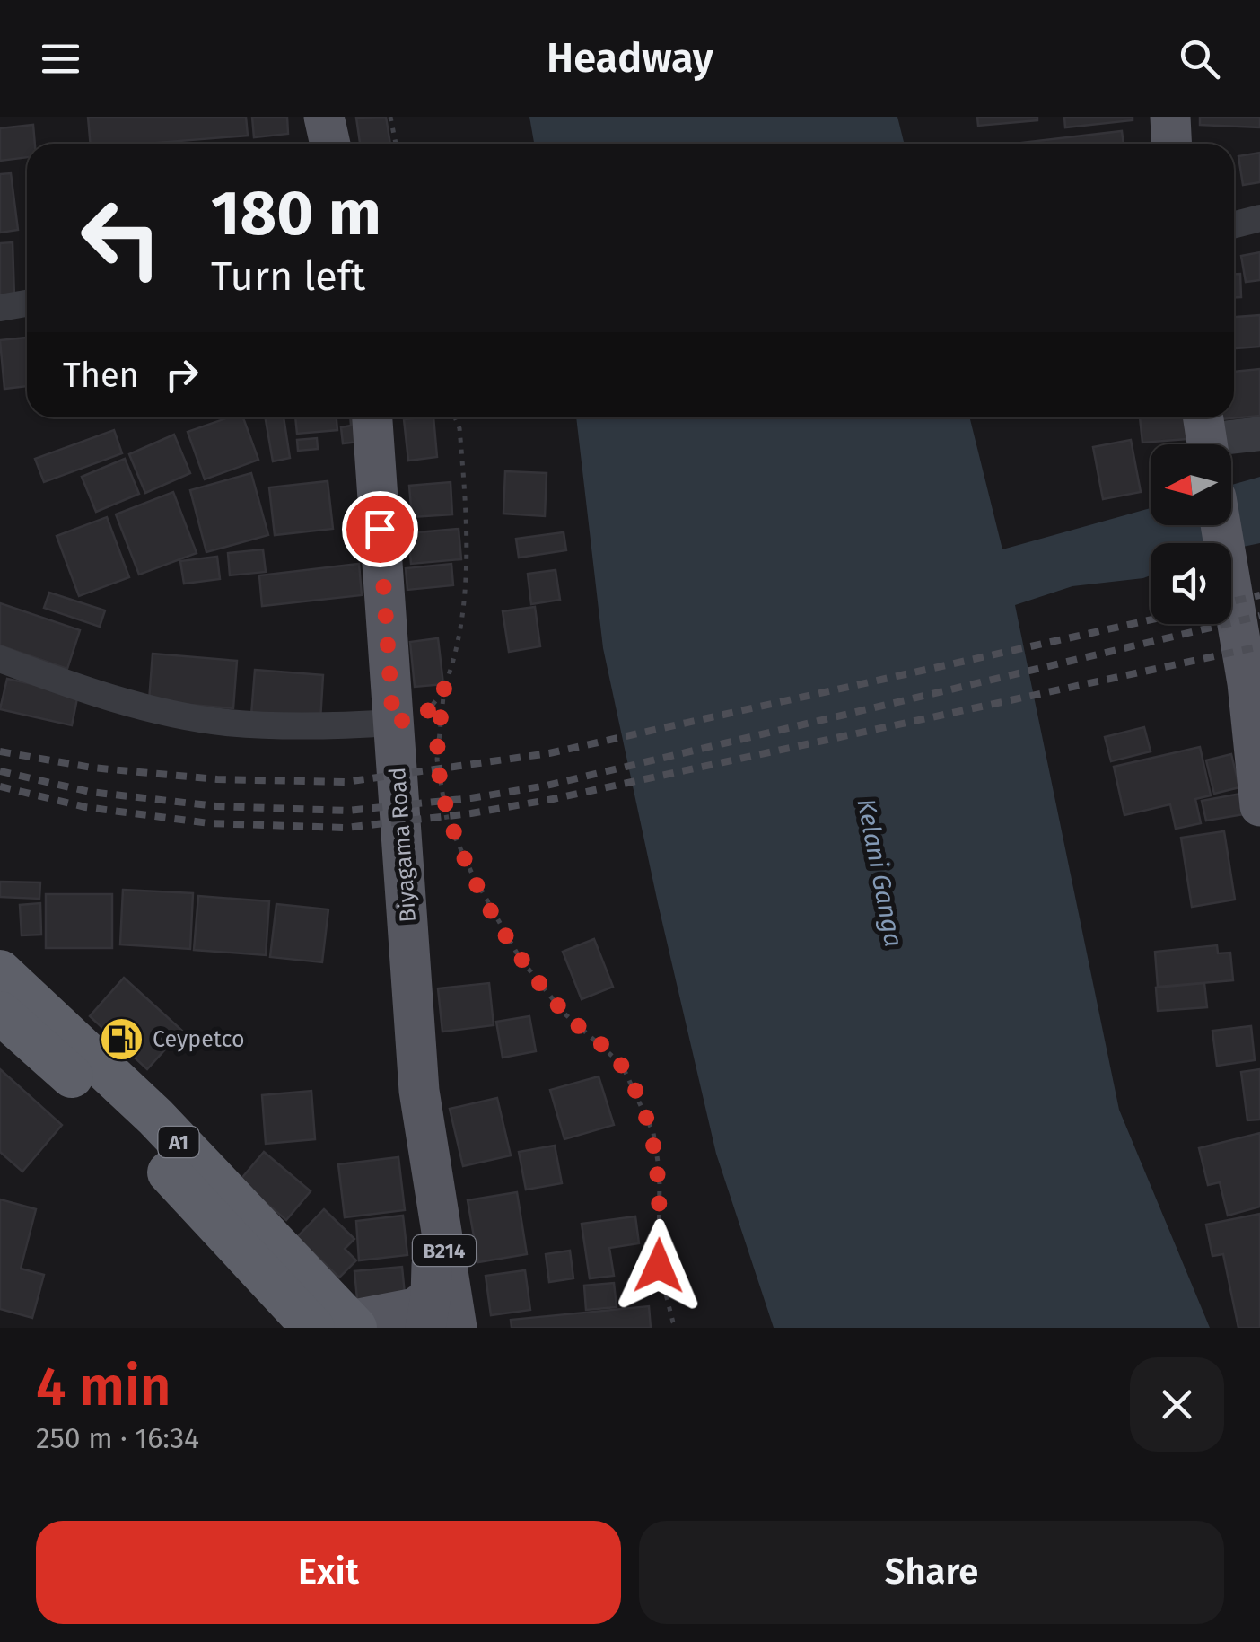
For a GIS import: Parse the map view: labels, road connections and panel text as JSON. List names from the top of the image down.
{
  "streets": {
    "highway": ["A1"],
    "main road": ["Biyagama Road", "B214"]
  },
  "water": ["Kelani Ganga"],
  "places": {
    "fuel station": ["Ceypetco"]
  },
  "north": "left",
  "page": {
    "header": "Headway",
    "turn": ["180 m", "Turn left"],
    "then": "Then",
    "heading": ["4 min", "250 m · 16:34"],
    "buttons": ["Exit", "Share"]
  }
}
